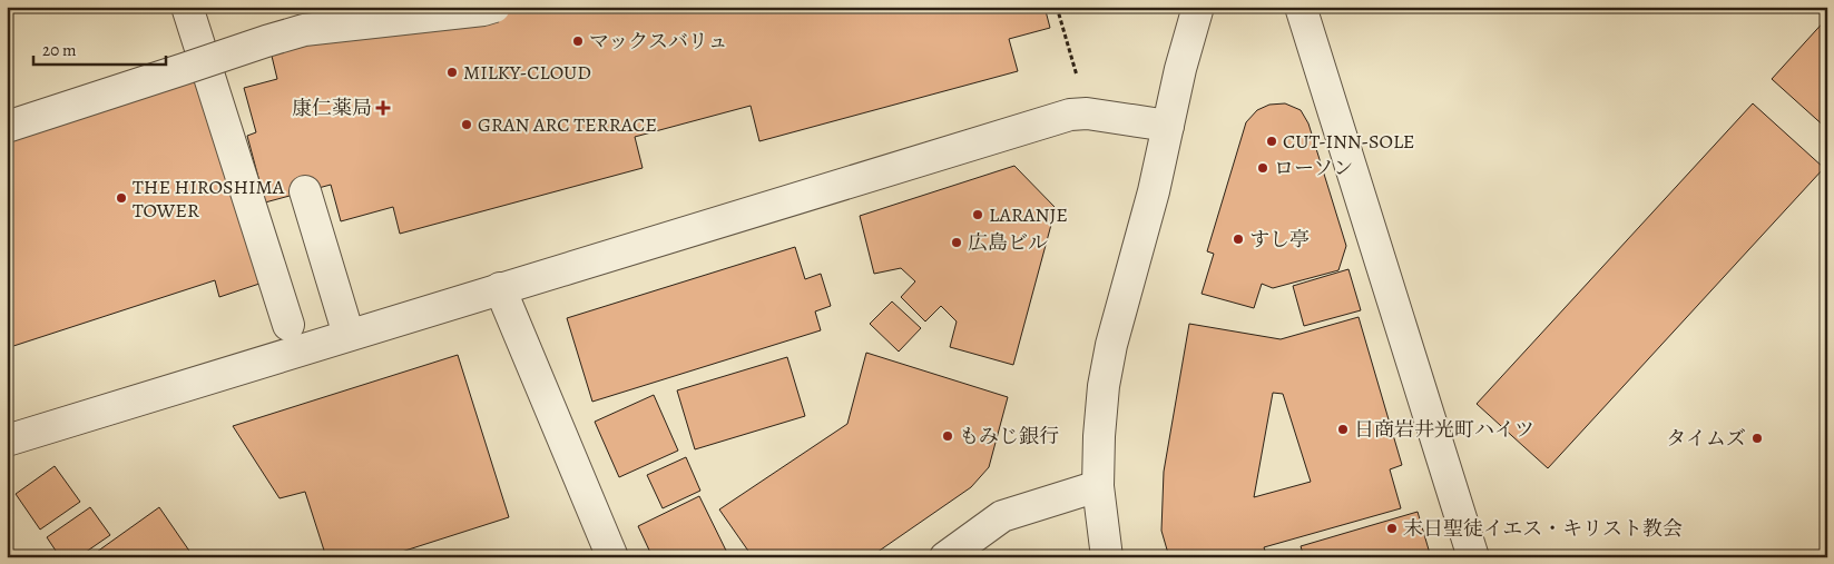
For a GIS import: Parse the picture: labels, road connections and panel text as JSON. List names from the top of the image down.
{
  "places": {
    "other": [
      "マックスバリュ",
      "MILKY-CLOUD",
      "GRAN ARC TERRACE",
      "CUT-INN-SOLE",
      "ローソン",
      "THE HIROSHIMA TOWER",
      "LARANJE",
      "すし亭",
      "広島ビル",
      "日商岩井光町ハイツ",
      "もみじ銀行",
      "タイムズ",
      "末日聖徒イエス・キリスト教会"
    ],
    "health": ["康仁薬局"]
  },
  "scale_bar": "20 m"
}
